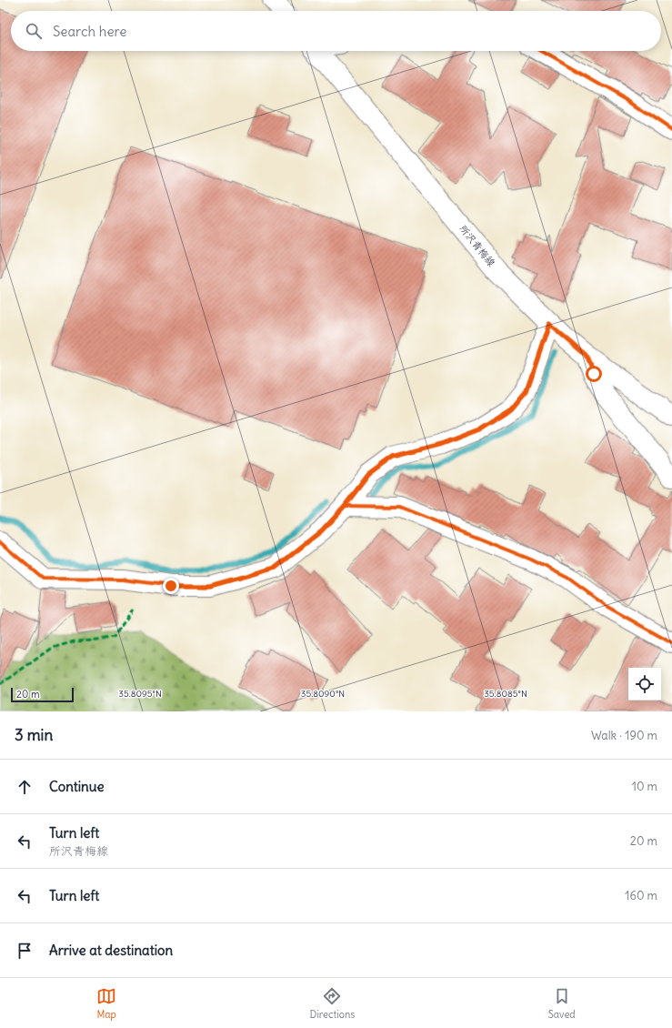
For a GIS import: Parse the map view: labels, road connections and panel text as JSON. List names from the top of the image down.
{
  "streets": {
    "street": ["所沢青梅線"]
  },
  "scale_bar": "20 m",
  "page": {
    "search": "Search here",
    "scale": "20 m",
    "heading": ["3 min", "Walk · 190 m"],
    "list": [
      ["Continue", "10 m"],
      ["Turn left", "所沢青梅線", "20 m"],
      ["Turn left", "160 m"],
      "Arrive at destination"
    ],
    "nav": ["Map", "Directions", "Saved"]
  },
  "coordinates": ["35.8095°N", "35.8090°N", "35.8085°N"]
}
